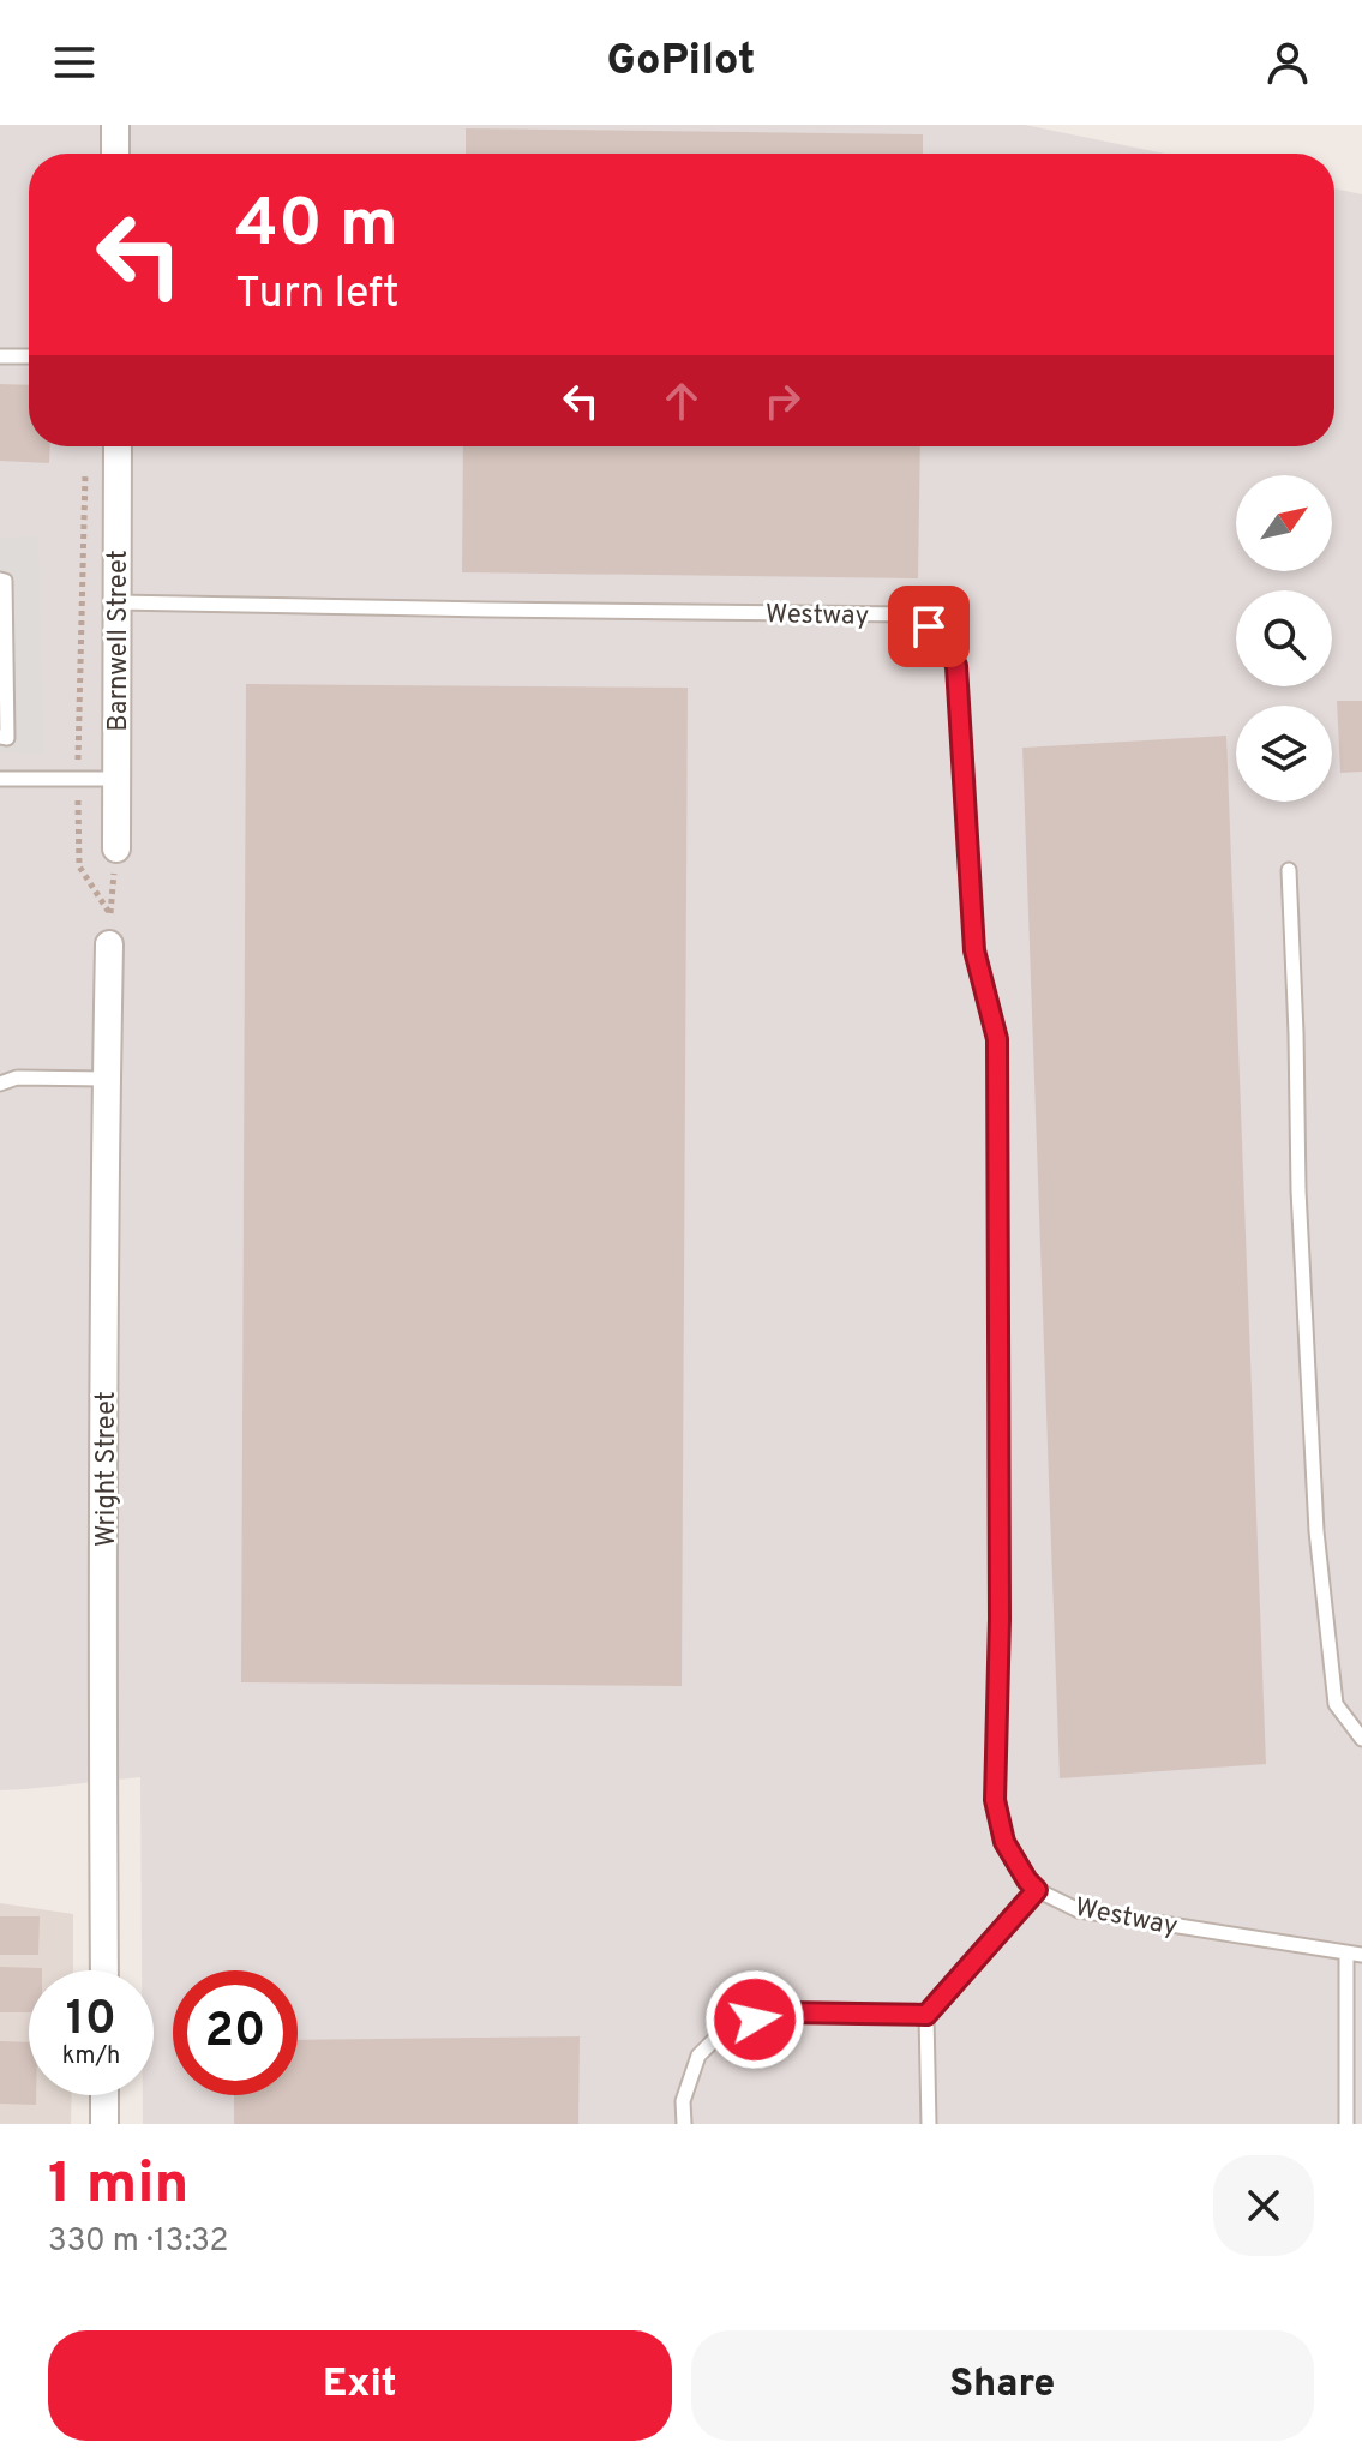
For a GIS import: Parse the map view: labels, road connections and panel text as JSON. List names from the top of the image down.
{
  "streets": {
    "street": ["Barnwell Street", "Wright Street"],
    "lane": ["Westway"]
  },
  "crossings": [
    ["Westway", "Barnwell Street"]
  ],
  "north": "top right",
  "page": {
    "header": "GoPilot",
    "turn": ["40 m", "Turn left"],
    "speed": "10 km/h",
    "limit": "20",
    "heading": ["1 min", "330 m · 13:32"],
    "buttons": ["Exit", "Share"]
  }
}
